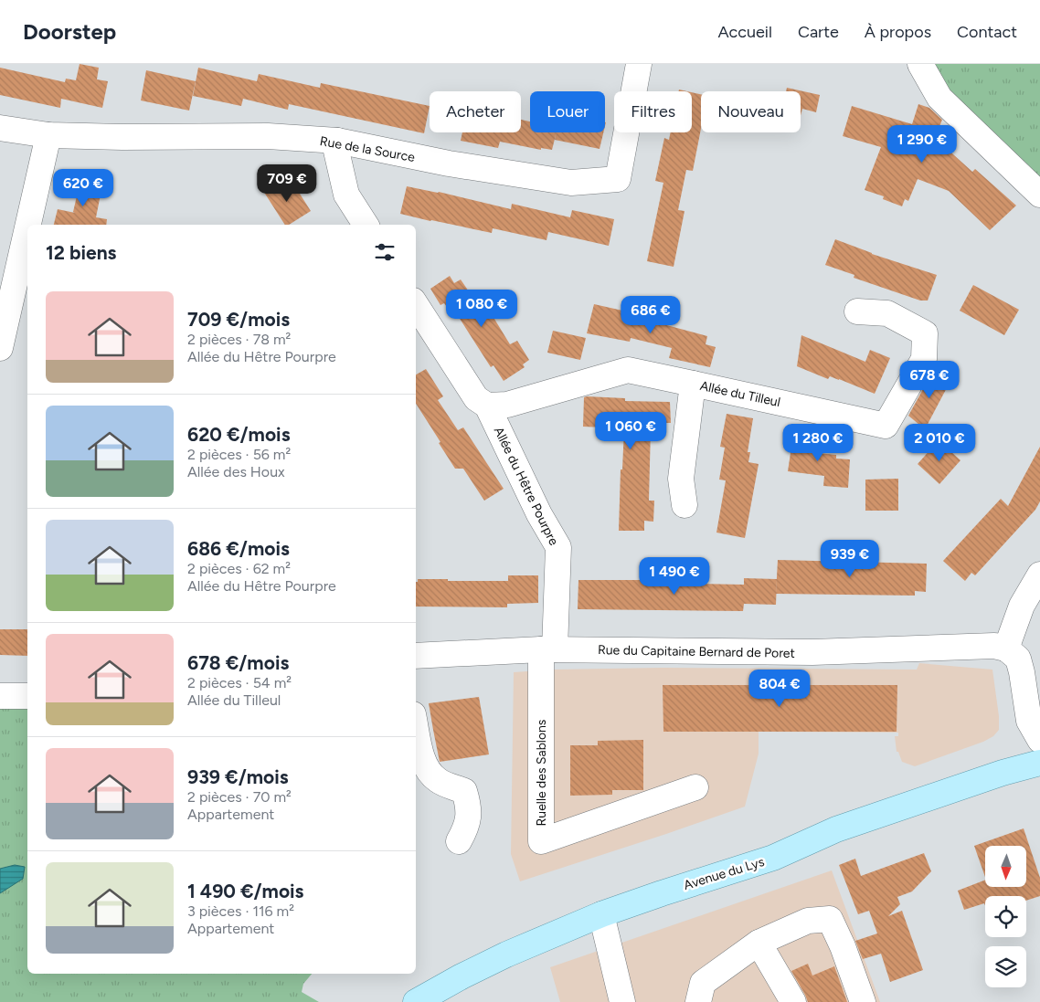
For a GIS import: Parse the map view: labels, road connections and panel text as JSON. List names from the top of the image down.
{
  "streets": {
    "main road": ["Avenue du Lys"],
    "street": [
      "Rue de la Source",
      "Allée du Tilleul",
      "Allée du Hêtre Pourpre",
      "Rue du Capitaine Bernard de Poret",
      "Ruelle des Sablons"
    ]
  },
  "crossings": [
    ["Allée du Hêtre Pourpre", "Rue du Capitaine Bernard de Poret"],
    ["Allée du Hêtre Pourpre", "Ruelle des Sablons"],
    ["Rue du Capitaine Bernard de Poret", "Ruelle des Sablons"]
  ],
  "north": "bottom",
  "page": {
    "header": "Doorstep",
    "nav": [
      "Accueil",
      "Carte",
      "À propos",
      "Contact"
    ],
    "chip": [
      "Acheter",
      "Louer",
      "Filtres",
      "Nouveau"
    ],
    "price": [
      "1 290 €",
      "709 €",
      "620 €",
      "1 080 €",
      "686 €",
      "678 €",
      "1 060 €",
      "1 280 €",
      "2 010 €",
      "939 €",
      "1 490 €",
      "804 €"
    ],
    "heading": "12 biens",
    "list": [
      {
        "name": "709 €/mois",
        "note": "2 pièces · 78 m² · Allée du Hêtre Pourpre"
      },
      {
        "name": "620 €/mois",
        "note": "2 pièces · 56 m² · Allée des Houx"
      },
      {
        "name": "686 €/mois",
        "note": "2 pièces · 62 m² · Allée du Hêtre Pourpre"
      },
      {
        "name": "678 €/mois",
        "note": "2 pièces · 54 m² · Allée du Tilleul"
      },
      {
        "name": "939 €/mois",
        "note": "2 pièces · 70 m² · Appartement"
      },
      {
        "name": "1 490 €/mois",
        "note": "3 pièces · 116 m² · Appartement"
      }
    ]
  }
}
